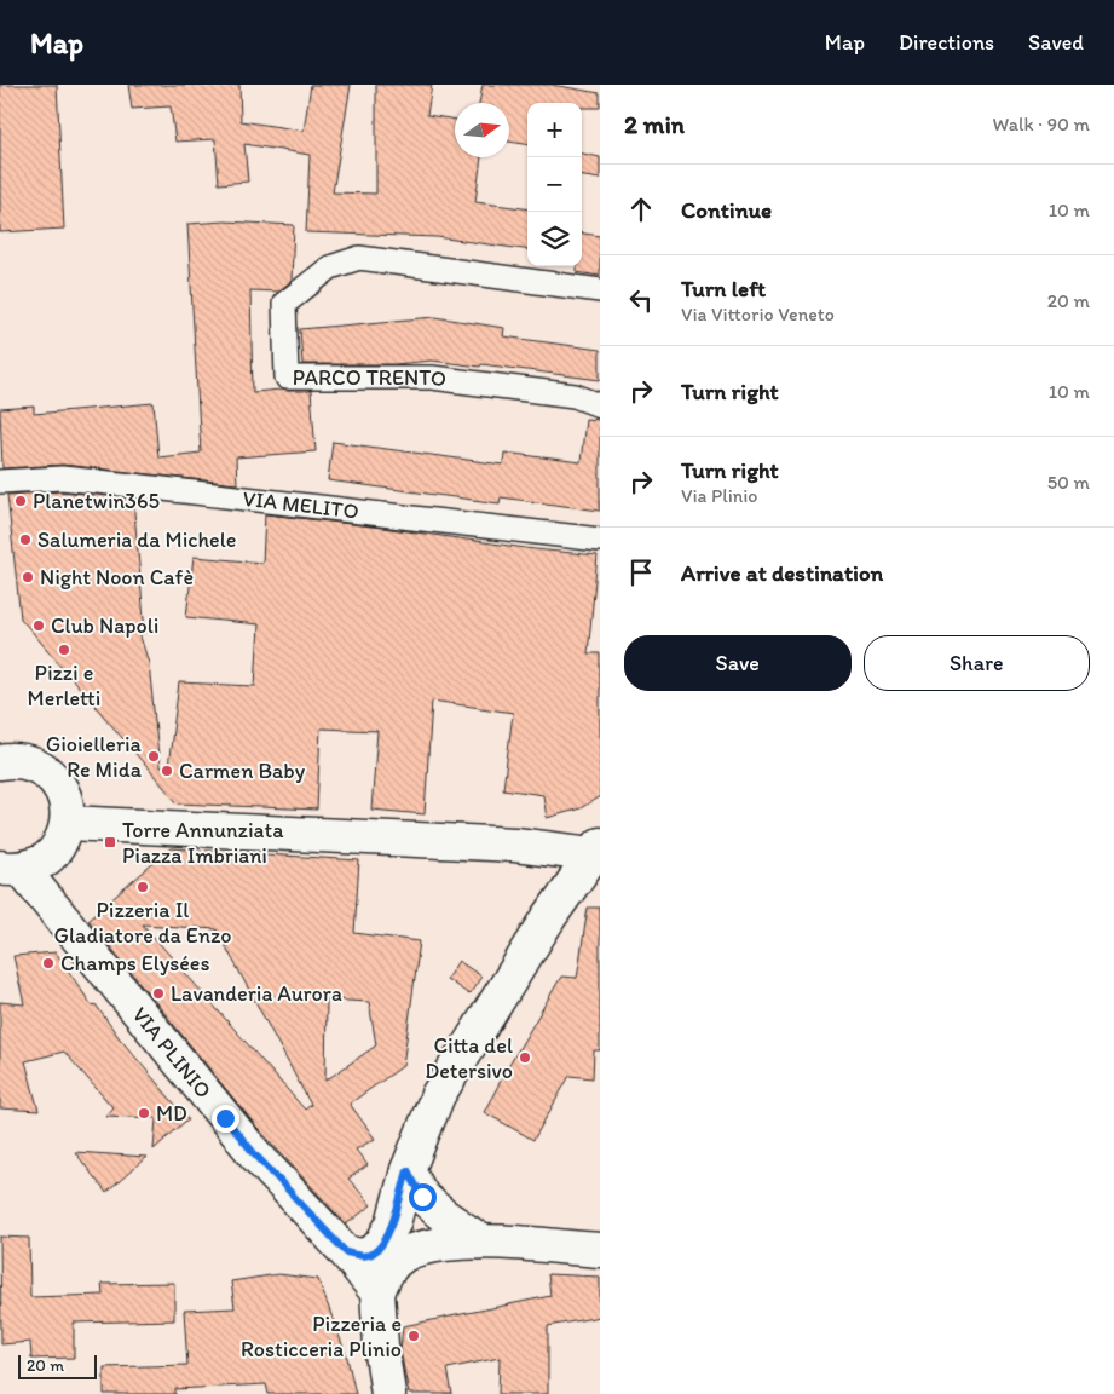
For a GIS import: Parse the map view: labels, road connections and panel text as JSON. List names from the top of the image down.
{
  "streets": {
    "main road": ["VIA PLINIO"],
    "street": ["PARCO TRENTO", "VIA MELITO"]
  },
  "places": {
    "other": [
      "Planetwin365",
      "Salumeria da Michele",
      "Night Noon Cafè",
      "Club Napoli",
      "Pizzi e Merletti",
      "Gioielleria Re Mida",
      "Carmen Baby",
      "Pizzeria Il Gladiatore da Enzo",
      "Champs Elysées",
      "Lavanderia Aurora",
      "Citta del Detersivo",
      "MD",
      "Pizzeria e Rosticceria Plinio"
    ],
    "transit": ["Torre Annunziata Piazza Imbriani"]
  },
  "scale_bar": "20 m",
  "north": "right",
  "page": {
    "header": "Map",
    "nav": ["Map", "Directions", "Saved"],
    "heading": ["2 min", "Walk · 90 m"],
    "map_buttons": ["+", "−"],
    "list": [
      ["Continue", "10 m"],
      ["Turn left", "Via Vittorio Veneto", "20 m"],
      ["Turn right", "10 m"],
      ["Turn right", "Via Plinio", "50 m"],
      "Arrive at destination"
    ],
    "buttons": ["Save", "Share"],
    "scale": "20 m"
  }
}
